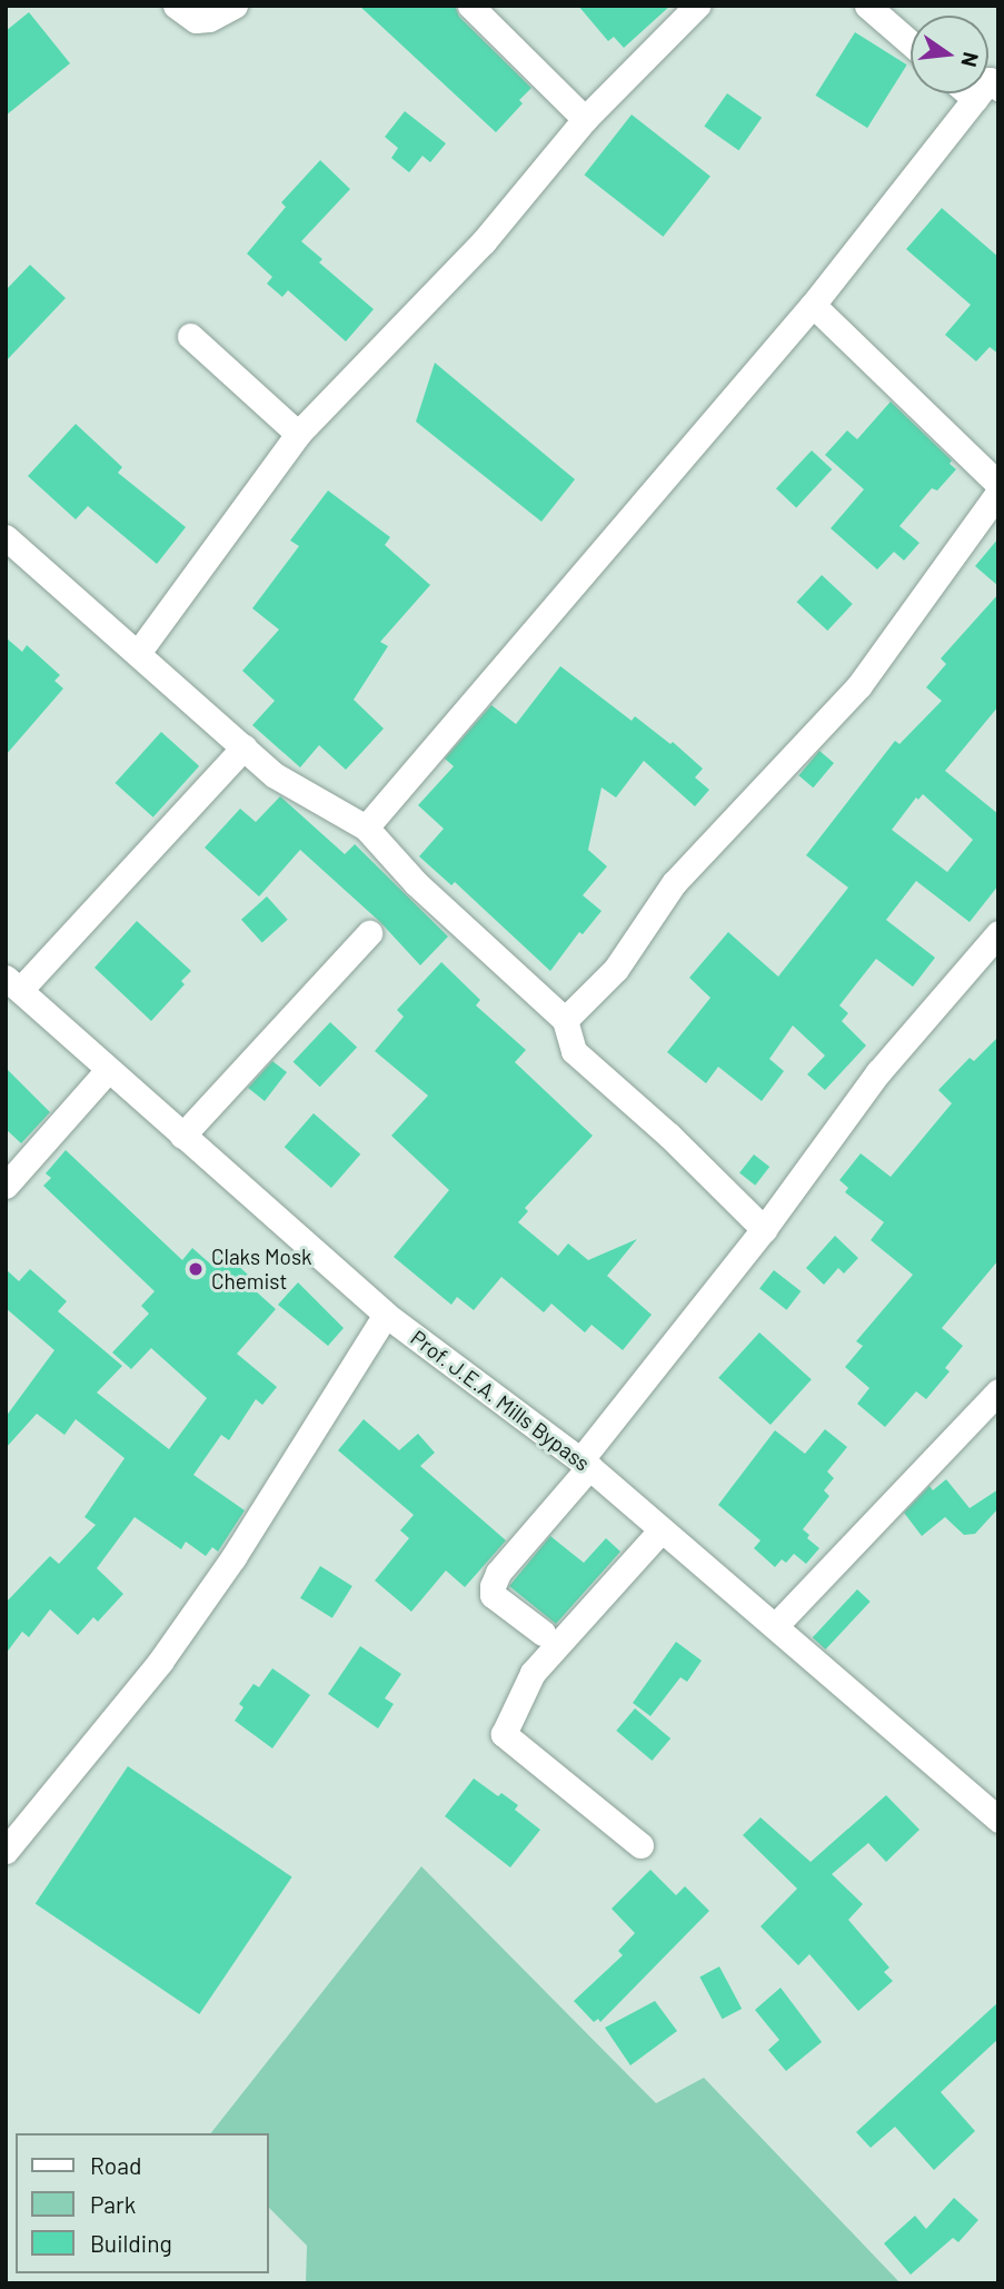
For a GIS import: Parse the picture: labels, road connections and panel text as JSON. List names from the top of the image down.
{
  "streets": {
    "street": ["Prof. J.E.A. Mills Bypass"]
  },
  "places": ["Claks Mosk Chemist"],
  "legend": ["Road", "Park", "Building"],
  "north": "right"
}
